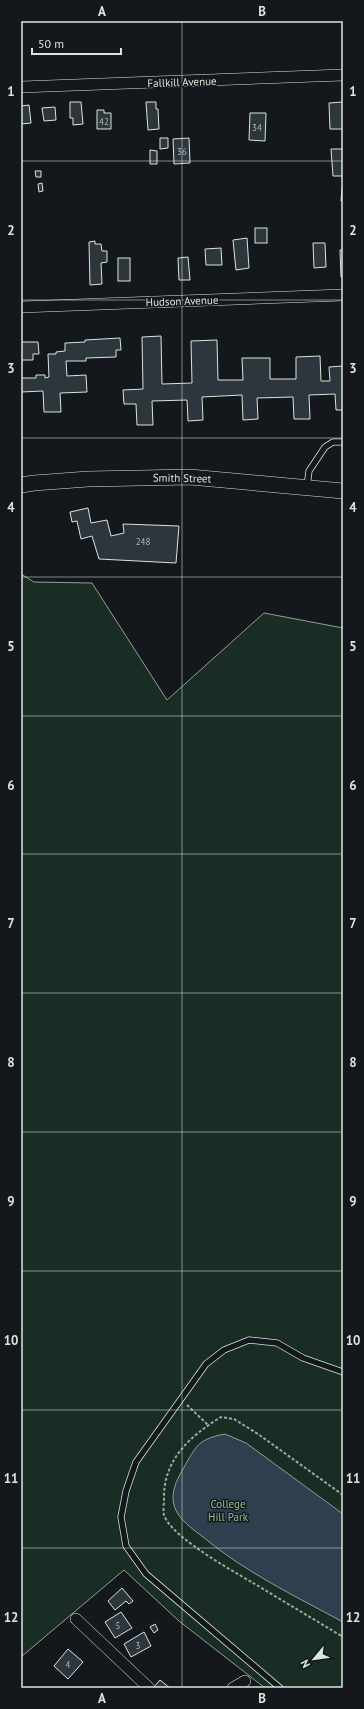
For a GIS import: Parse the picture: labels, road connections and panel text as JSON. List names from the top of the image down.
{
  "streets": {
    "street": ["Fallkill Avenue", "Hudson Avenue", "Smith Street"]
  },
  "parks": ["College Hill Park"],
  "house_numbers": [
    "42",
    "34",
    "36",
    "248",
    "5",
    "3",
    "4"
  ],
  "scale_bar": "50 m",
  "north": "bottom left",
  "grid": {
    "columns": ["A", "B"],
    "rows": [
      "1",
      "2",
      "3",
      "4",
      "5",
      "6",
      "7",
      "8",
      "9",
      "10",
      "11",
      "12"
    ]
  }
}
